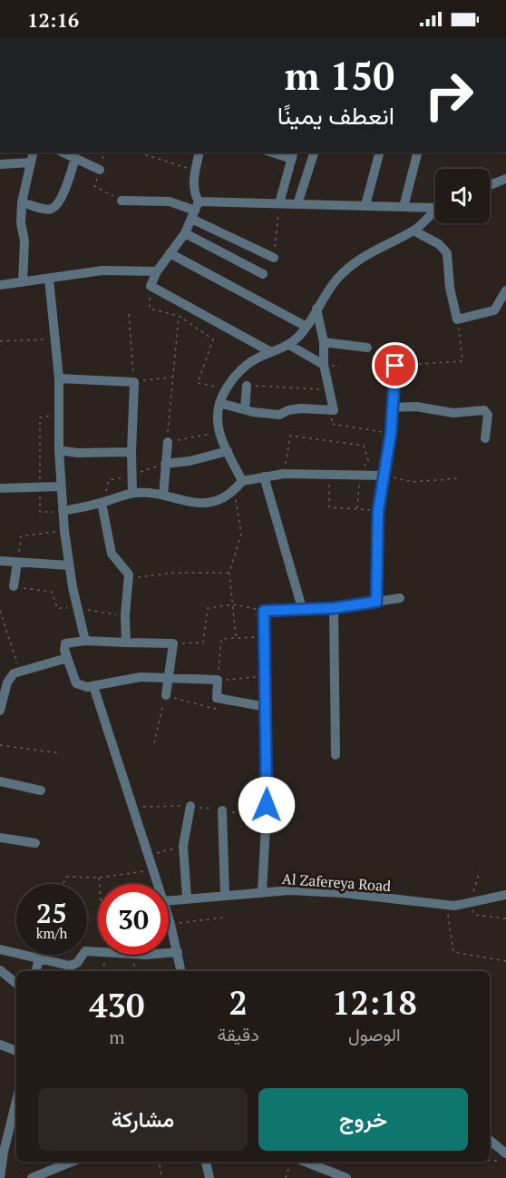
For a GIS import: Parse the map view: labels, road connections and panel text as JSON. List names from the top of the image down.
{
  "streets": {
    "street": ["Al Zafereya Road"]
  },
  "page": {
    "status": "12:16",
    "turn": ["150 m", "انعطف يمينًا"],
    "speed": "25 km/h",
    "limit": "30",
    "eta": [
      "12:18",
      "الوصول",
      "2",
      "دقيقة",
      "430",
      "m"
    ],
    "buttons": ["خروج", "مشاركة"]
  }
}
